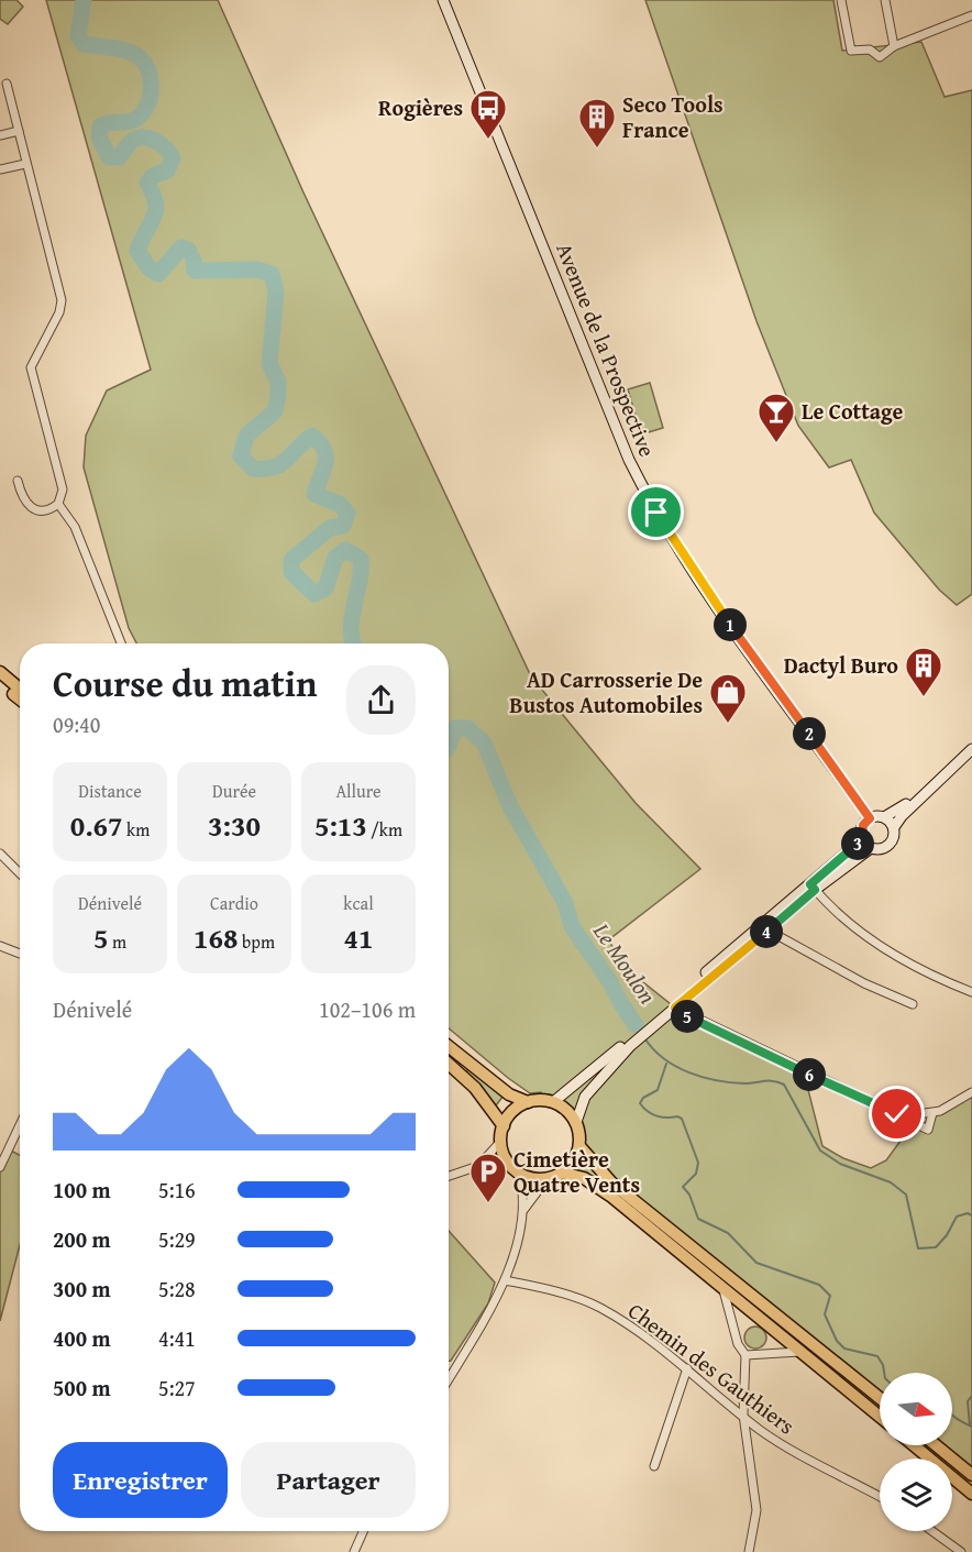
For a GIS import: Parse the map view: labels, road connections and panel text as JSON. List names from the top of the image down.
{
  "streets": {
    "main road": ["Avenue de la Prospective"],
    "street": ["Chemin des Gauthiers"]
  },
  "water": ["Le Moulon"],
  "places": {
    "bus stop": ["Rogières"],
    "building": ["Seco Tools France", "Dactyl Buro"],
    "bar": ["Le Cottage"],
    "shop": ["AD Carrosserie De Bustos Automobiles"],
    "parking": ["Cimetière Quatre Vents"]
  },
  "north": "right",
  "page": {
    "pins": [
      "1",
      "2",
      "3",
      "4",
      "5",
      "6"
    ],
    "heading": ["Course du matin", "09:40"],
    "stats": [
      ["Distance", "0.67 km"],
      ["Durée", "3:30"],
      ["Allure", "5:13 /km"],
      ["Dénivelé", "5 m"],
      ["Cardio", "168 bpm"],
      ["kcal", "41"]
    ],
    "chart": ["Dénivelé", "102–106 m"],
    "list": [
      {
        "name": "100 m",
        "note": "5:16"
      },
      {
        "name": "200 m",
        "note": "5:29"
      },
      {
        "name": "300 m",
        "note": "5:28"
      },
      {
        "name": "400 m",
        "note": "4:41"
      },
      {
        "name": "500 m",
        "note": "5:27"
      }
    ],
    "buttons": ["Enregistrer", "Partager"]
  }
}
